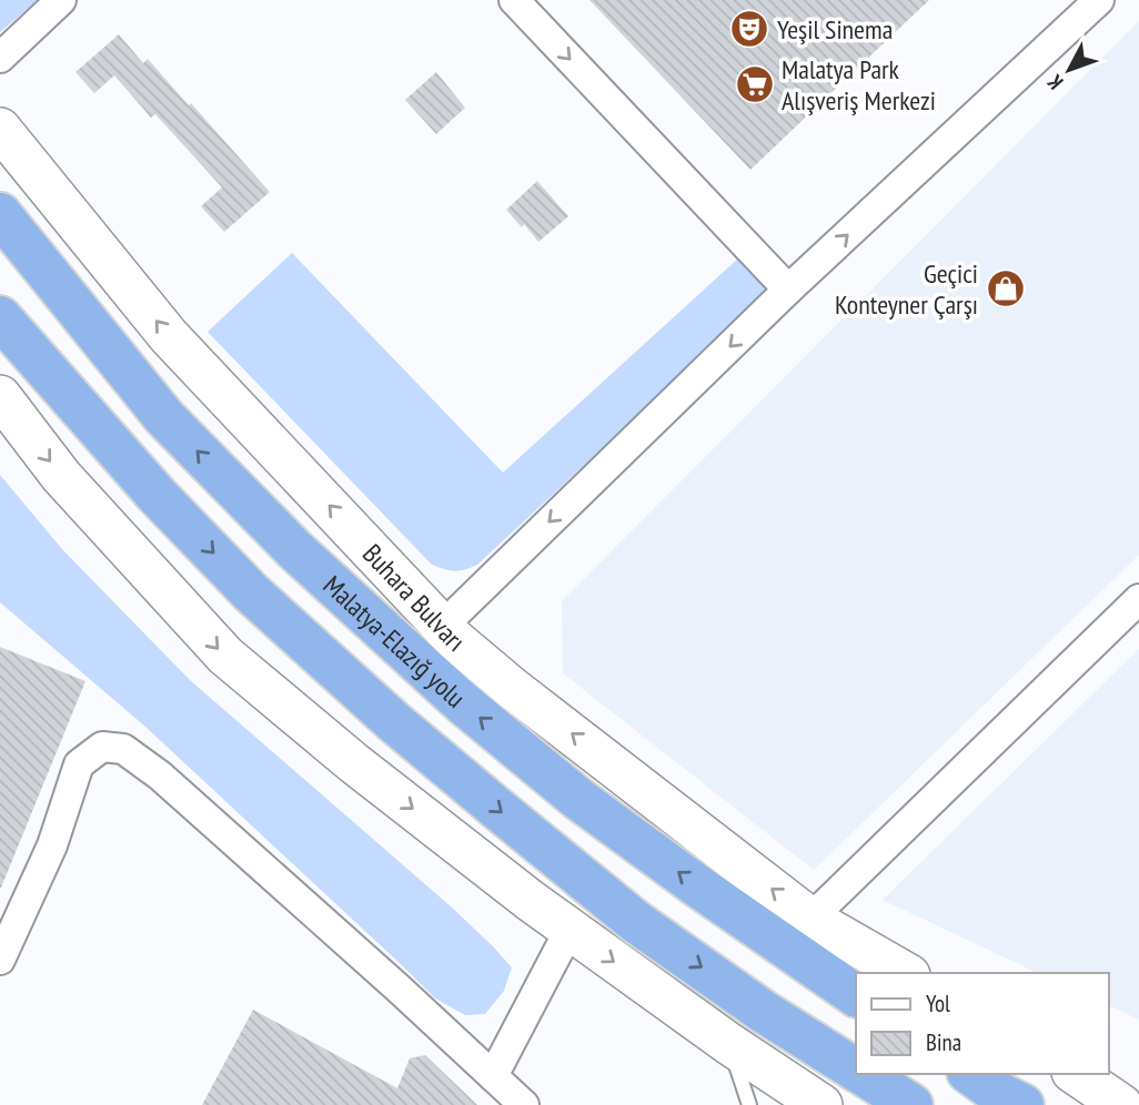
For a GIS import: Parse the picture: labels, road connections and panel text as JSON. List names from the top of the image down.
{
  "streets": {
    "highway": ["Malatya-Elazığ yolu"],
    "main road": ["Buhara Bulvarı"]
  },
  "places": {
    "theatre": ["Yeşil Sinema"],
    "supermarket": ["Malatya Park Alışveriş Merkezi"],
    "shop": ["Geçici Konteyner Çarşı"]
  },
  "legend": ["Yol", "Bina"],
  "north": "bottom left"
}
